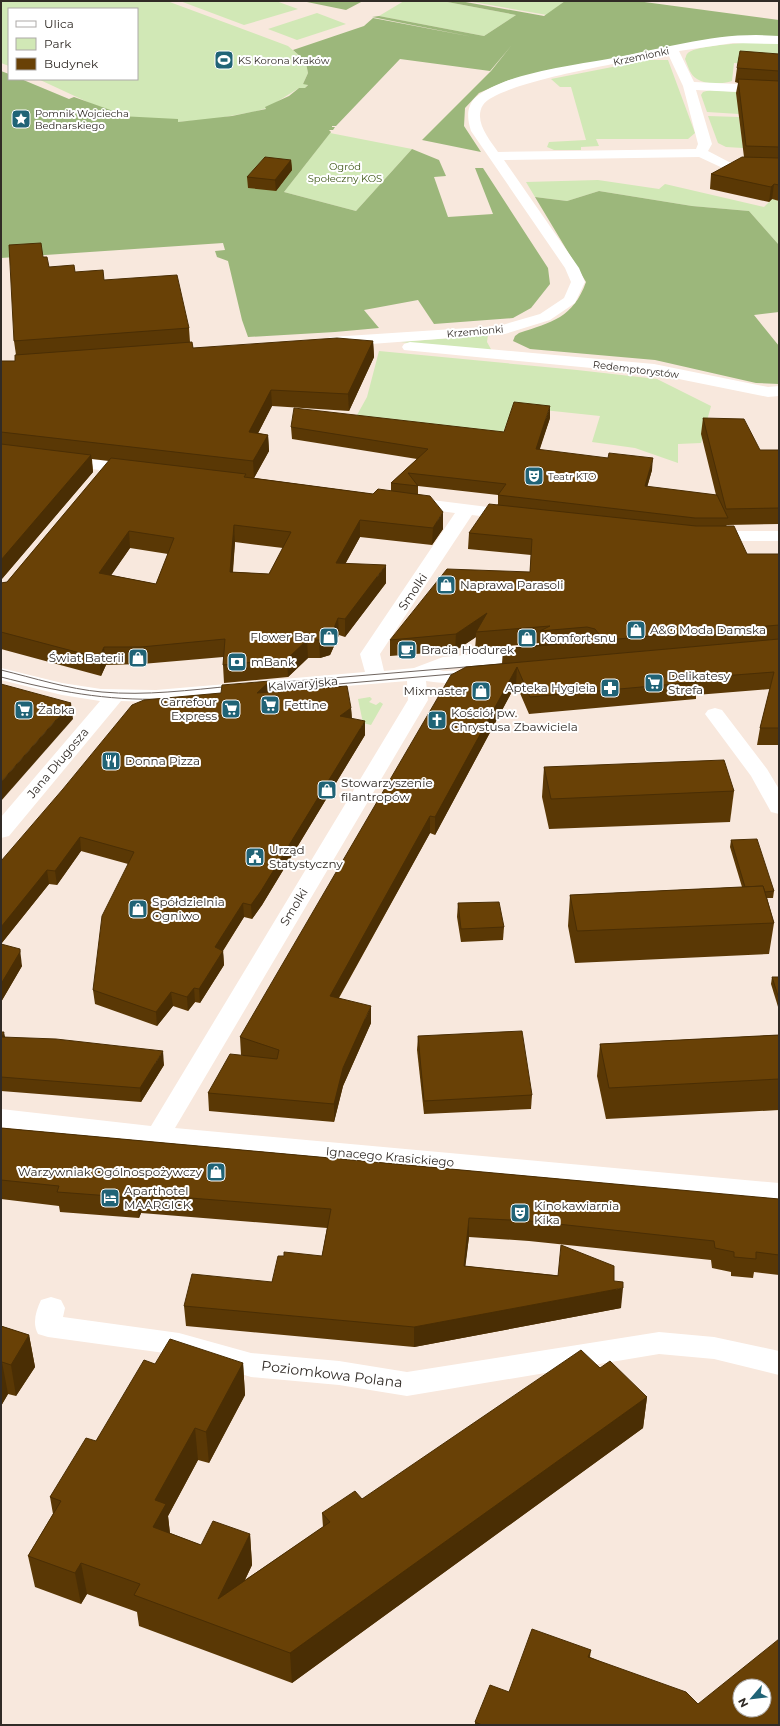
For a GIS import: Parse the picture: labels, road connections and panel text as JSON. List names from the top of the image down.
{
  "streets": {
    "street": [
      "Krzemionki",
      "Redemptorystów",
      "Smolki",
      "Kalwaryjska",
      "Jana Długosza",
      "Ignacego Krasickiego",
      "Poziomkowa Polana"
    ]
  },
  "crossings": [
    ["Krzemionki", "Redemptorystów"],
    ["Smolki", "Kalwaryjska"],
    ["Smolki", "Ignacego Krasickiego"],
    ["Kalwaryjska", "Jana Długosza"]
  ],
  "parks": ["Ogród Społeczny KOS"],
  "places": {
    "sports": ["KS Korona Kraków"],
    "place": ["Pomnik Wojciecha Bednarskiego"],
    "theatre": ["Teatr KTO", "Kinokawiarnia Kika"],
    "shop": [
      "Naprawa Parasoli",
      "A&G Moda Damska",
      "Flower Bar",
      "Komfort snu",
      "Świat Baterii",
      "Mixmaster",
      "Stowarzyszenie filantropów",
      "Spółdzielnia Ogniwo",
      "Warzywniak Ogólnospożywczy"
    ],
    "cafe": ["Bracia Hodurek"],
    "bank": ["mBank"],
    "supermarket": [
      "Delikatesy Strefa",
      "Fettine",
      "Carrefour Express",
      "Żabka"
    ],
    "pharmacy": ["Apteka Hygieia"],
    "church": ["Kościół pw. Chrystusa Zbawiciela"],
    "restaurant": ["Donna Pizza"],
    "public building": ["Urząd Statystyczny"],
    "hotel": ["Aparthotel MAARGICK"]
  },
  "legend": ["Ulica", "Park", "Budynek"],
  "north": "bottom left"
}
